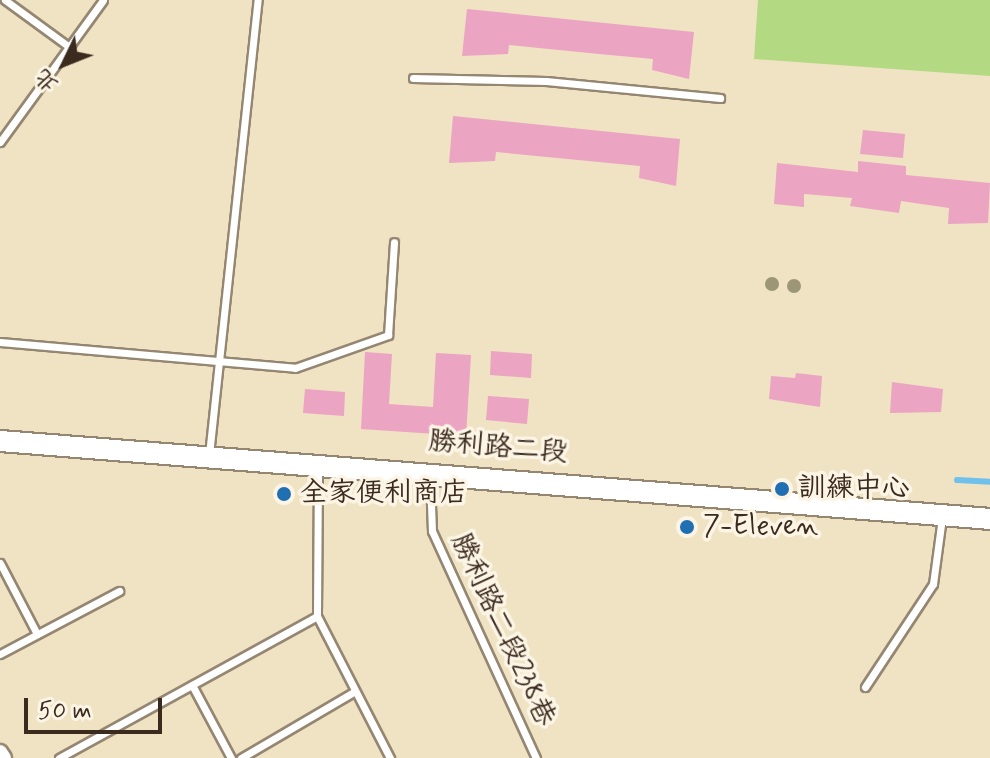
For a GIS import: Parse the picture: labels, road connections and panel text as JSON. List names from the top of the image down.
{
  "streets": {
    "main road": ["勝利路二段"],
    "lane": ["勝利路二段238巷"]
  },
  "crossings": [
    ["勝利路二段", "勝利路二段238巷"]
  ],
  "places": ["訓練中心", "全家便利商店", "7-Eleven"],
  "scale_bar": "50 m",
  "north": "bottom left"
}
